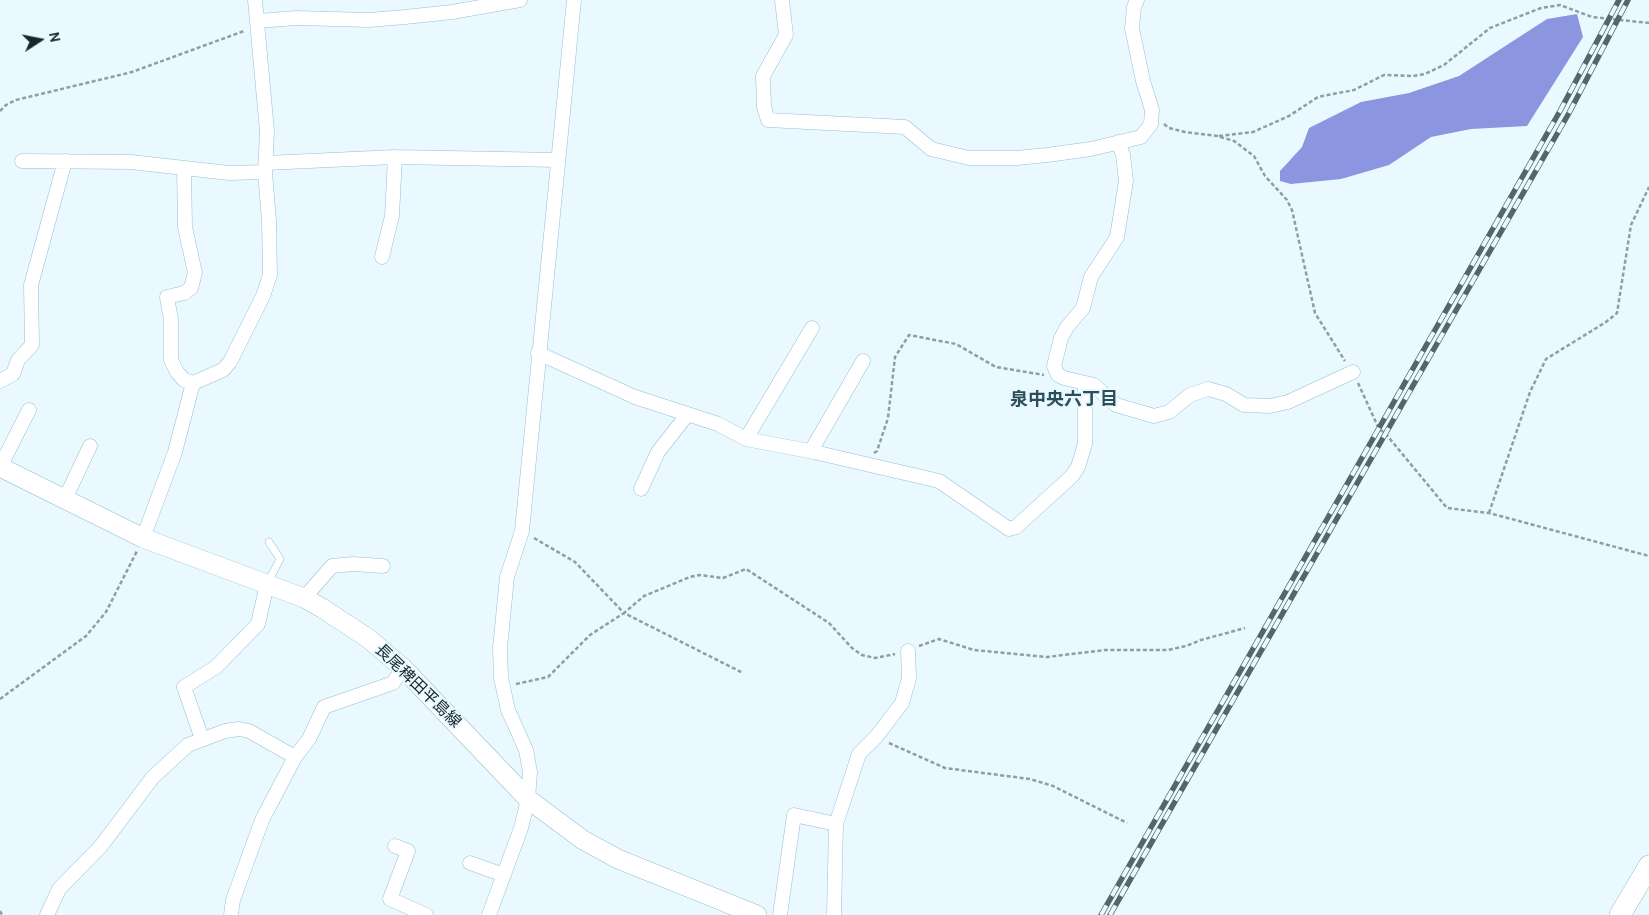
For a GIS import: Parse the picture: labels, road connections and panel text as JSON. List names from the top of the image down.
{
  "streets": {
    "main road": ["長尾稗田平島線"]
  },
  "districts": ["泉中央六丁目"],
  "north": "right"
}
